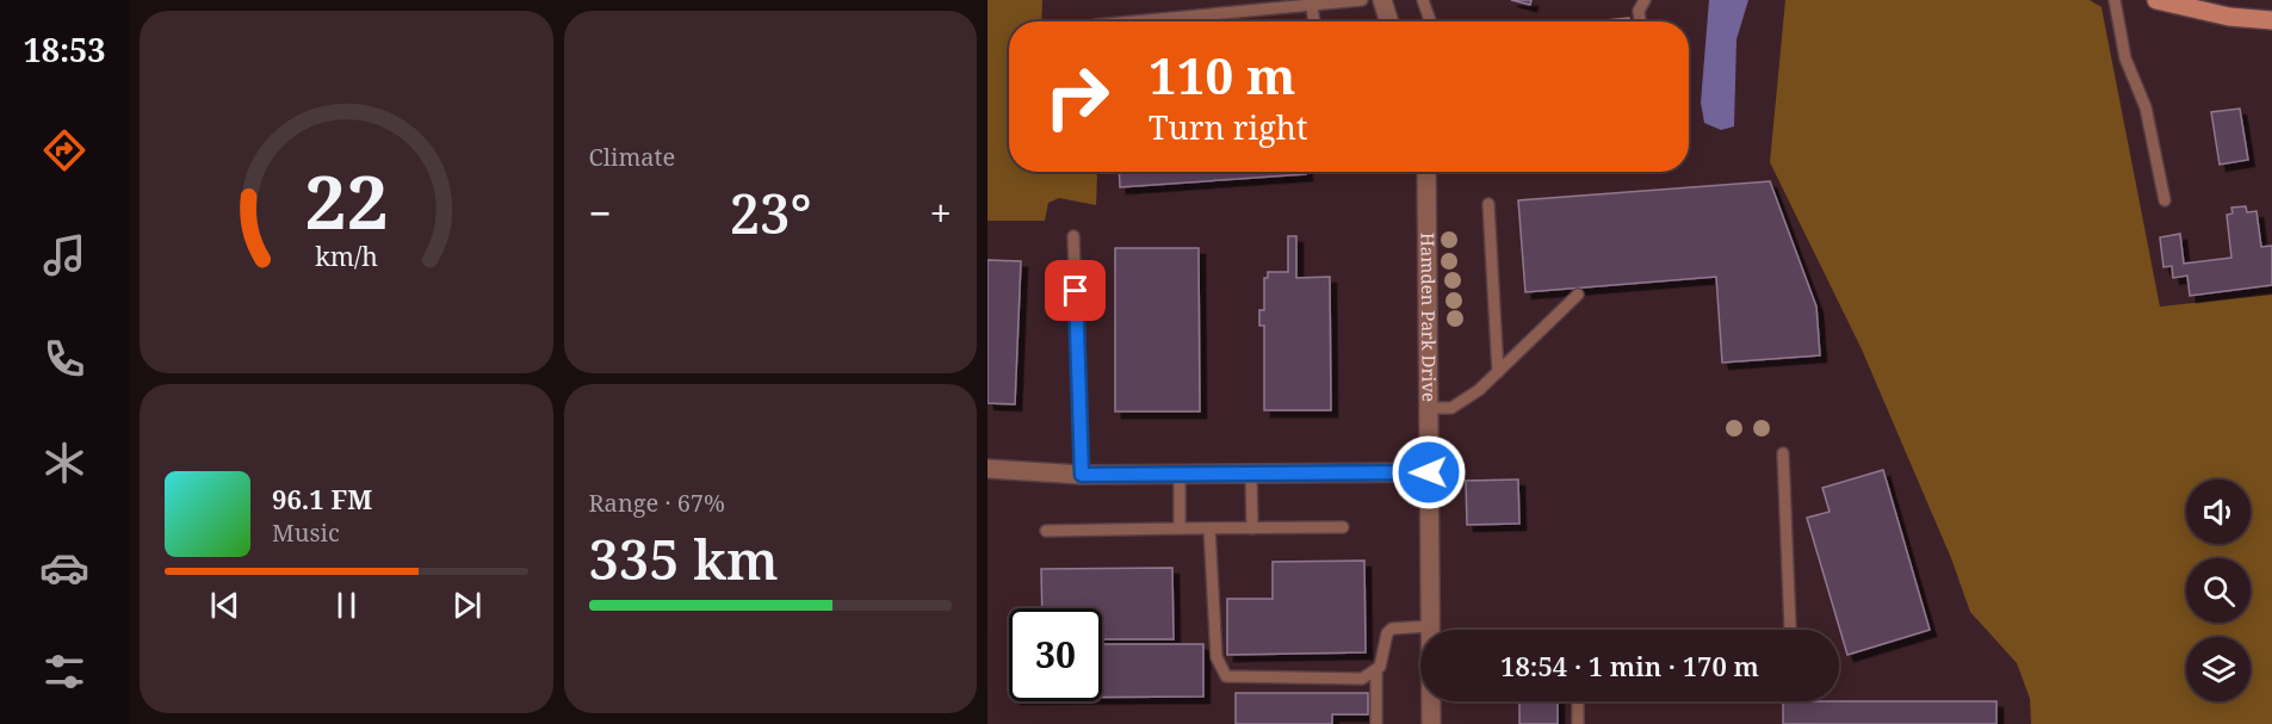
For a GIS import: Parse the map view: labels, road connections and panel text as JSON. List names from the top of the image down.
{
  "streets": {
    "street": ["Hamden Park Drive"]
  },
  "page": {
    "tabs": "18:53",
    "tile": [
      "Climate",
      ["Range · 67%", "335 km"]
    ],
    "turn": ["110 m", "Turn right"],
    "heat": ["−", "23°", "+"],
    "song": ["96.1 FM", "Music"],
    "limit": "30",
    "trip": "18:54 · 1 min · 170 m",
    "gauge": ["22", "km/h"]
  }
}
